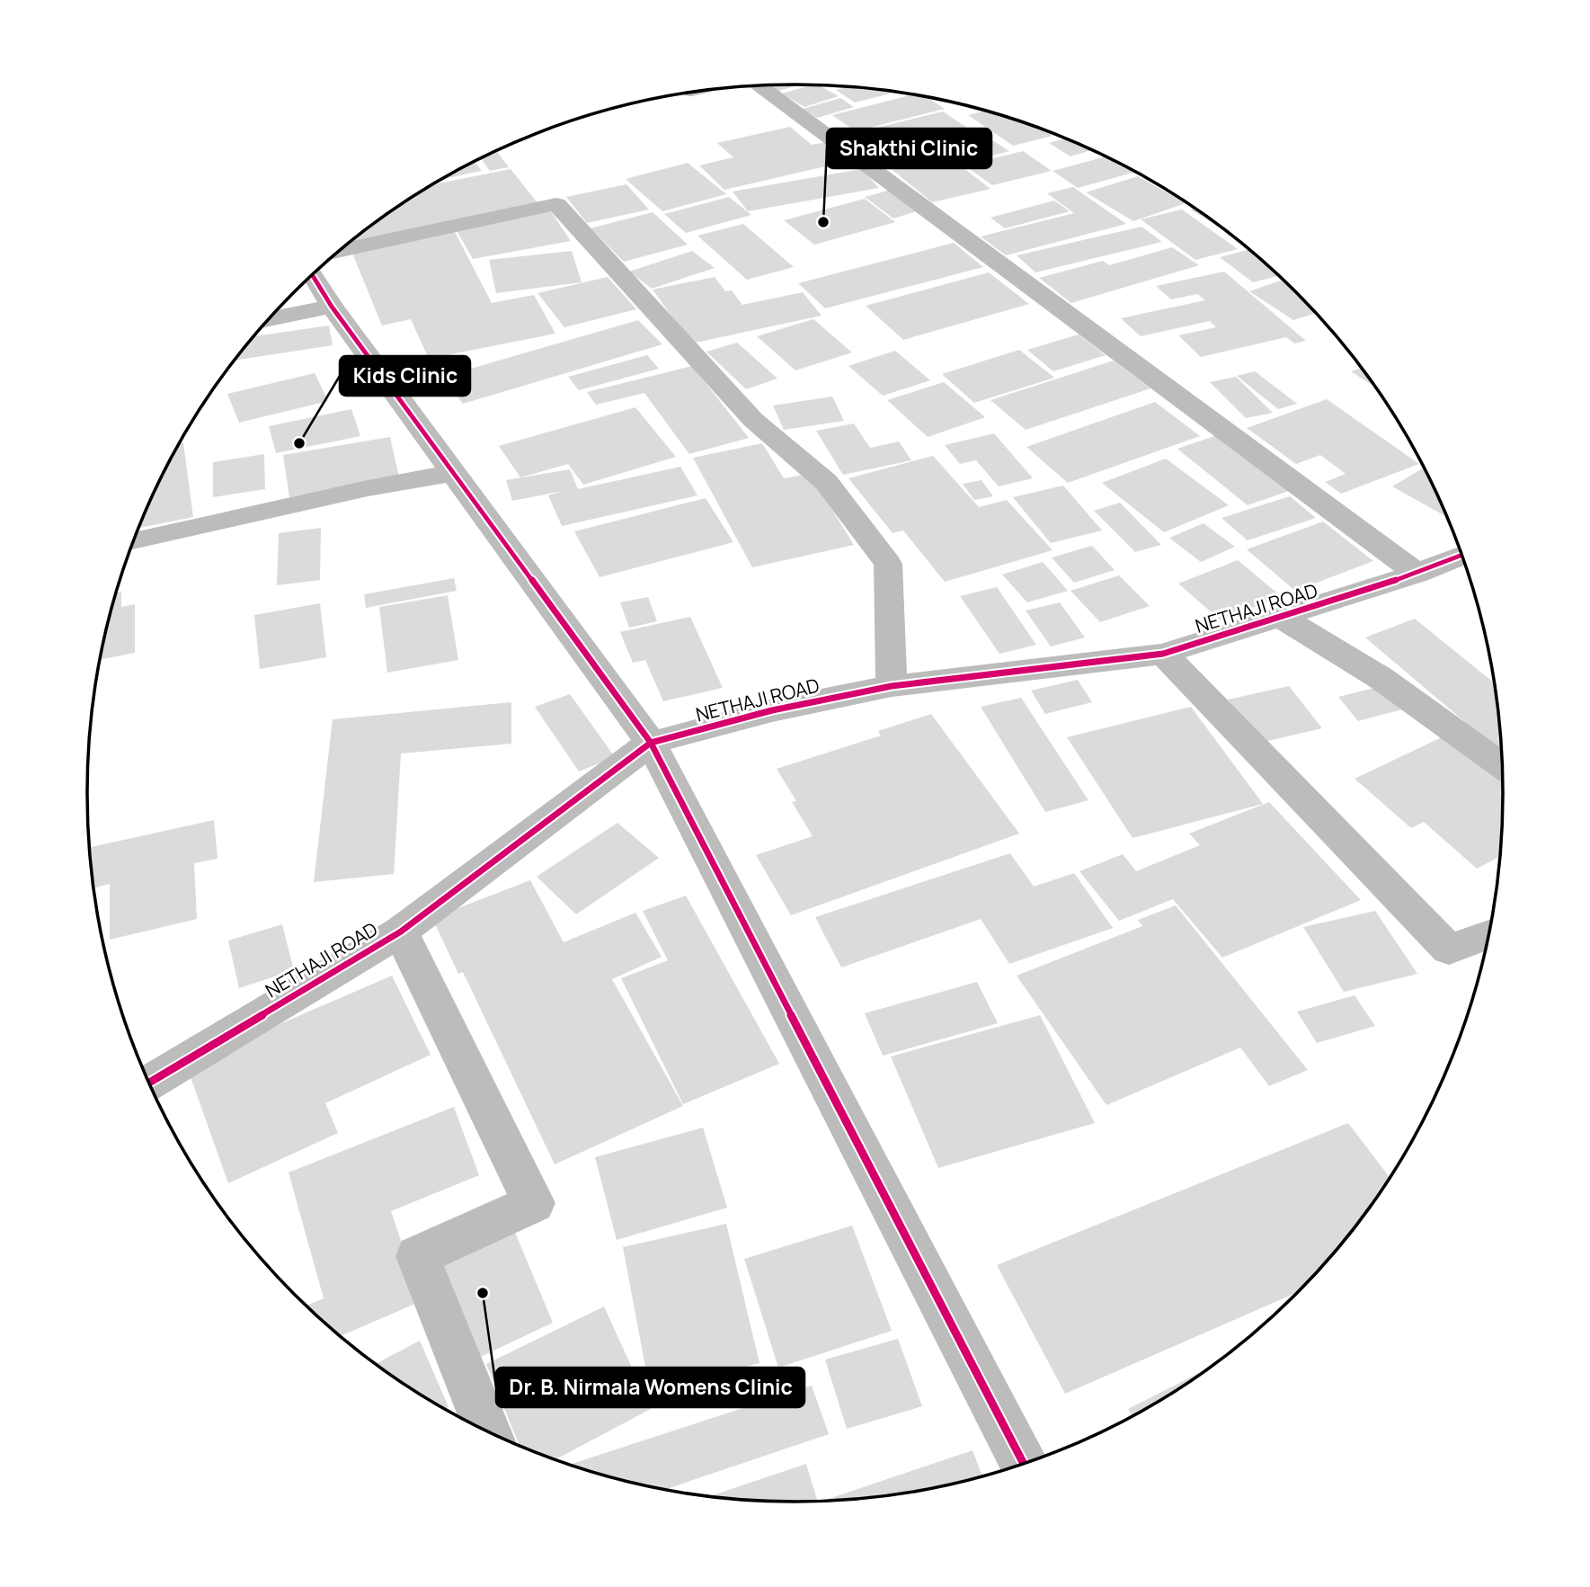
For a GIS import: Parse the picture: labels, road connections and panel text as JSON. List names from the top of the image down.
{
  "streets": {
    "street": ["NETHAJI ROAD"]
  },
  "places": ["Shakthi Clinic", "Kids Clinic", "Dr. B. Nirmala Womens Clinic"]
}
